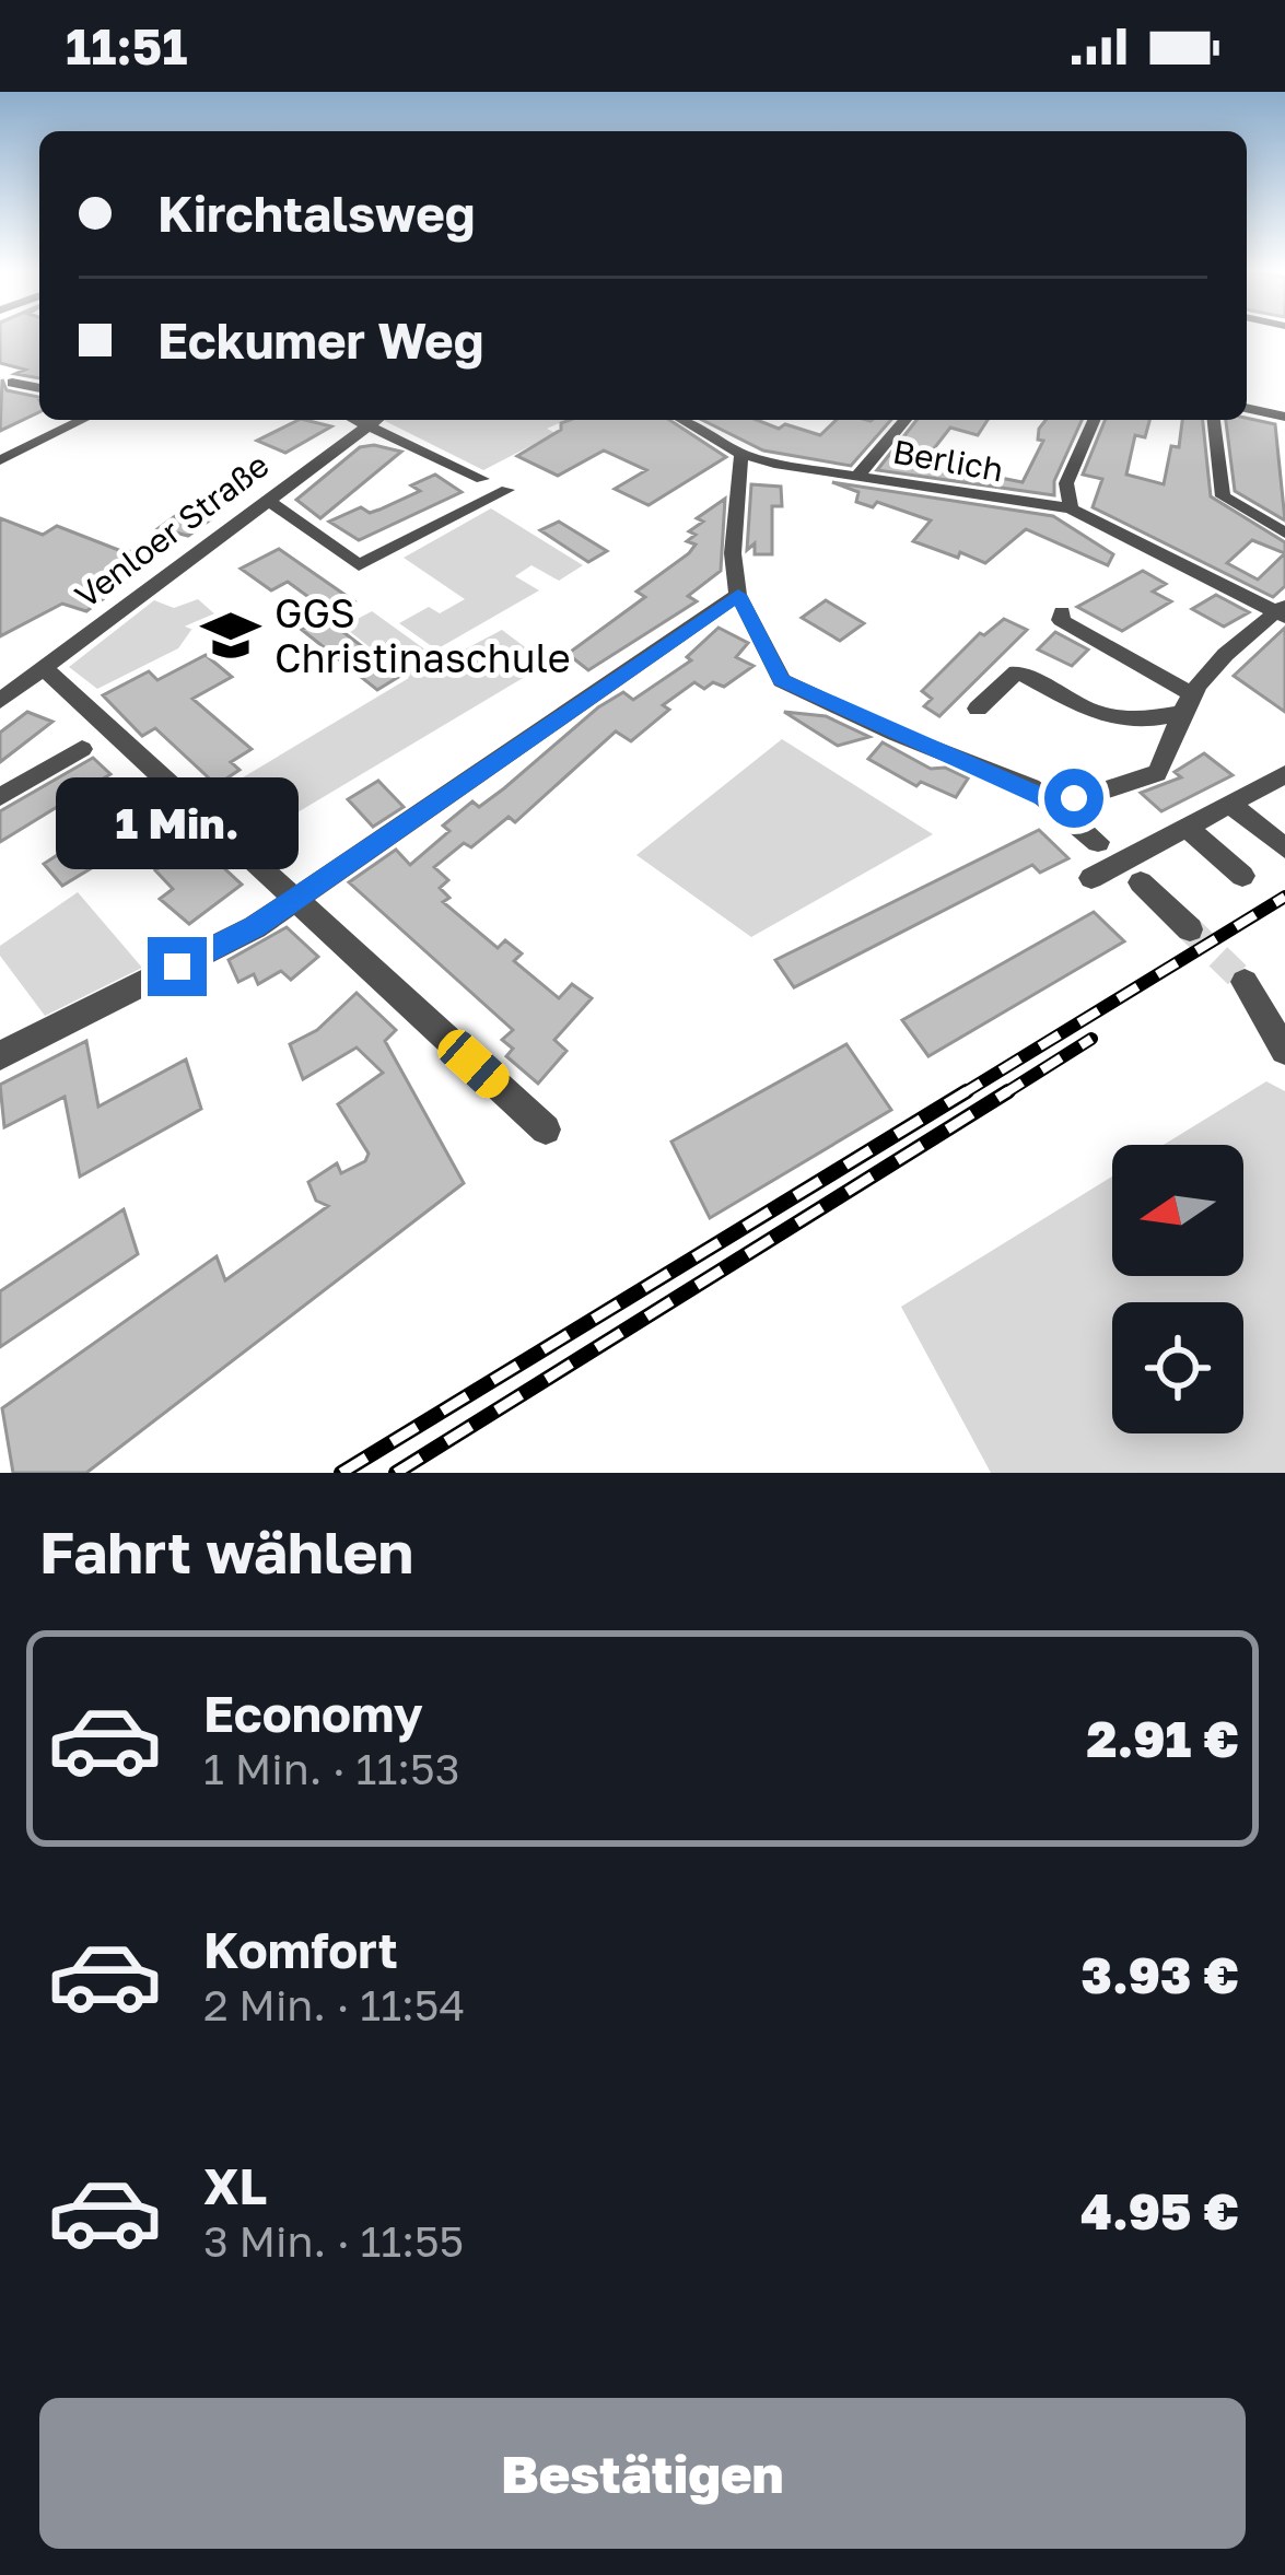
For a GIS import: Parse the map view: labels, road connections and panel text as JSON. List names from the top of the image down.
{
  "streets": {
    "street": ["Berlich", "Venloer Straße"]
  },
  "places": {
    "school or university": ["GGS Christinaschule"]
  },
  "north": "left",
  "page": {
    "status": "11:51",
    "banner": ["Kirchtalsweg", "Eckumer Weg"],
    "bubble": "1 Min.",
    "heading": "Fahrt wählen",
    "list": [
      {
        "name": "Economy",
        "note": "1 Min. · 11:53",
        "value": "2.91 €"
      },
      {
        "name": "Komfort",
        "note": "2 Min. · 11:54",
        "value": "3.93 €"
      },
      {
        "name": "XL",
        "note": "3 Min. · 11:55",
        "value": "4.95 €"
      }
    ],
    "buttons": "Bestätigen"
  }
}
